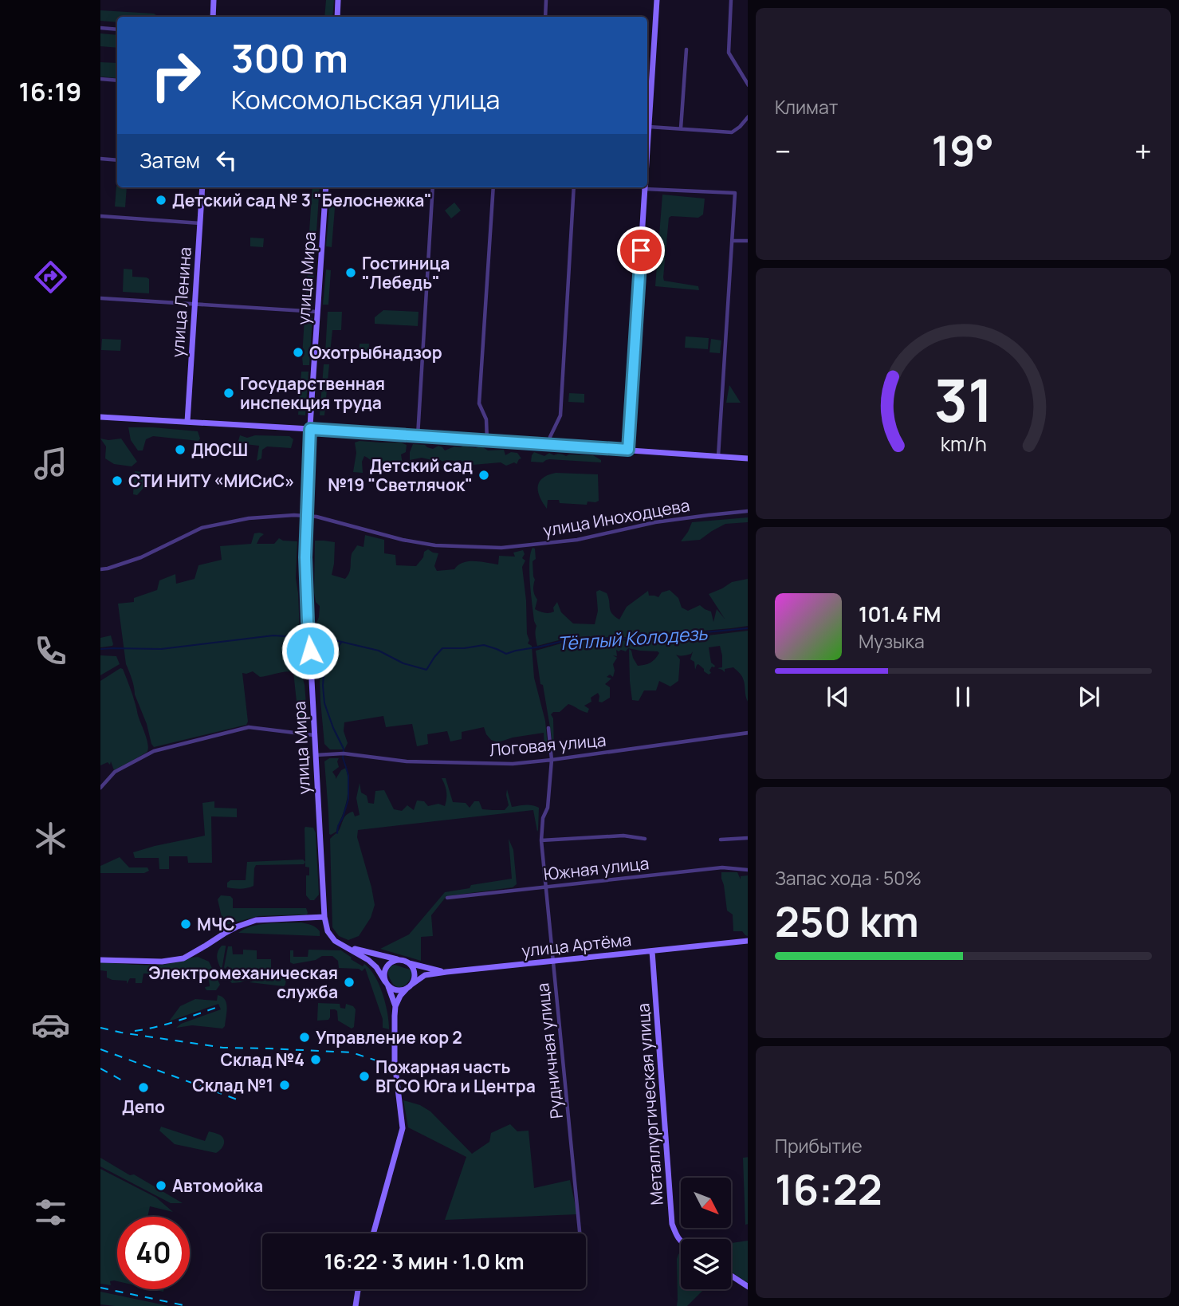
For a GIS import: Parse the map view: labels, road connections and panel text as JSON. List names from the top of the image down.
{
  "streets": {
    "street": [
      "улица Мира",
      "улица Ленина",
      "улица Иноходцева",
      "Логовая улица",
      "Южная улица",
      "улица Артёма",
      "Рудничная улица",
      "Металлургическая улица"
    ]
  },
  "crossings": [
    ["улица Мира", "улица Иноходцева"],
    ["улица Мира", "Логовая улица"],
    ["улица Мира", "улица Артёма"],
    ["Логовая улица", "Рудничная улица"],
    ["Южная улица", "Рудничная улица"],
    ["улица Артёма", "Рудничная улица"],
    ["улица Артёма", "Металлургическая улица"]
  ],
  "water": ["Тёплый Колодезь"],
  "places": [
    "Детский сад № 3 \"Белоснежка\"",
    "Гостиница \"Лебедь\"",
    "Охотрыбнадзор",
    "Государственная инспекция труда",
    "ДЮСШ",
    "Детский сад №19 \"Светлячок\"",
    "СТИ НИТУ «МИСиС»",
    "МЧС",
    "Электромеханическая служба",
    "Управление кор 2",
    "Склад №4",
    "Пожарная часть ВГСО Юга и Центра",
    "Склад №1",
    "Депо",
    "Автомойка"
  ],
  "north": "bottom right",
  "page": {
    "tabs": "16:19",
    "tile": [
      "Климат",
      ["Запас хода · 50%", "250 km"],
      ["Прибытие", "16:22"]
    ],
    "turn": ["300 m", "Комсомольская улица"],
    "heat": ["−", "19°", "+"],
    "then": "Затем",
    "song": ["101.4 FM", "Музыка"],
    "limit": "40",
    "trip": "16:22 · 3 мин · 1.0 km",
    "gauge": ["31", "km/h"]
  }
}
